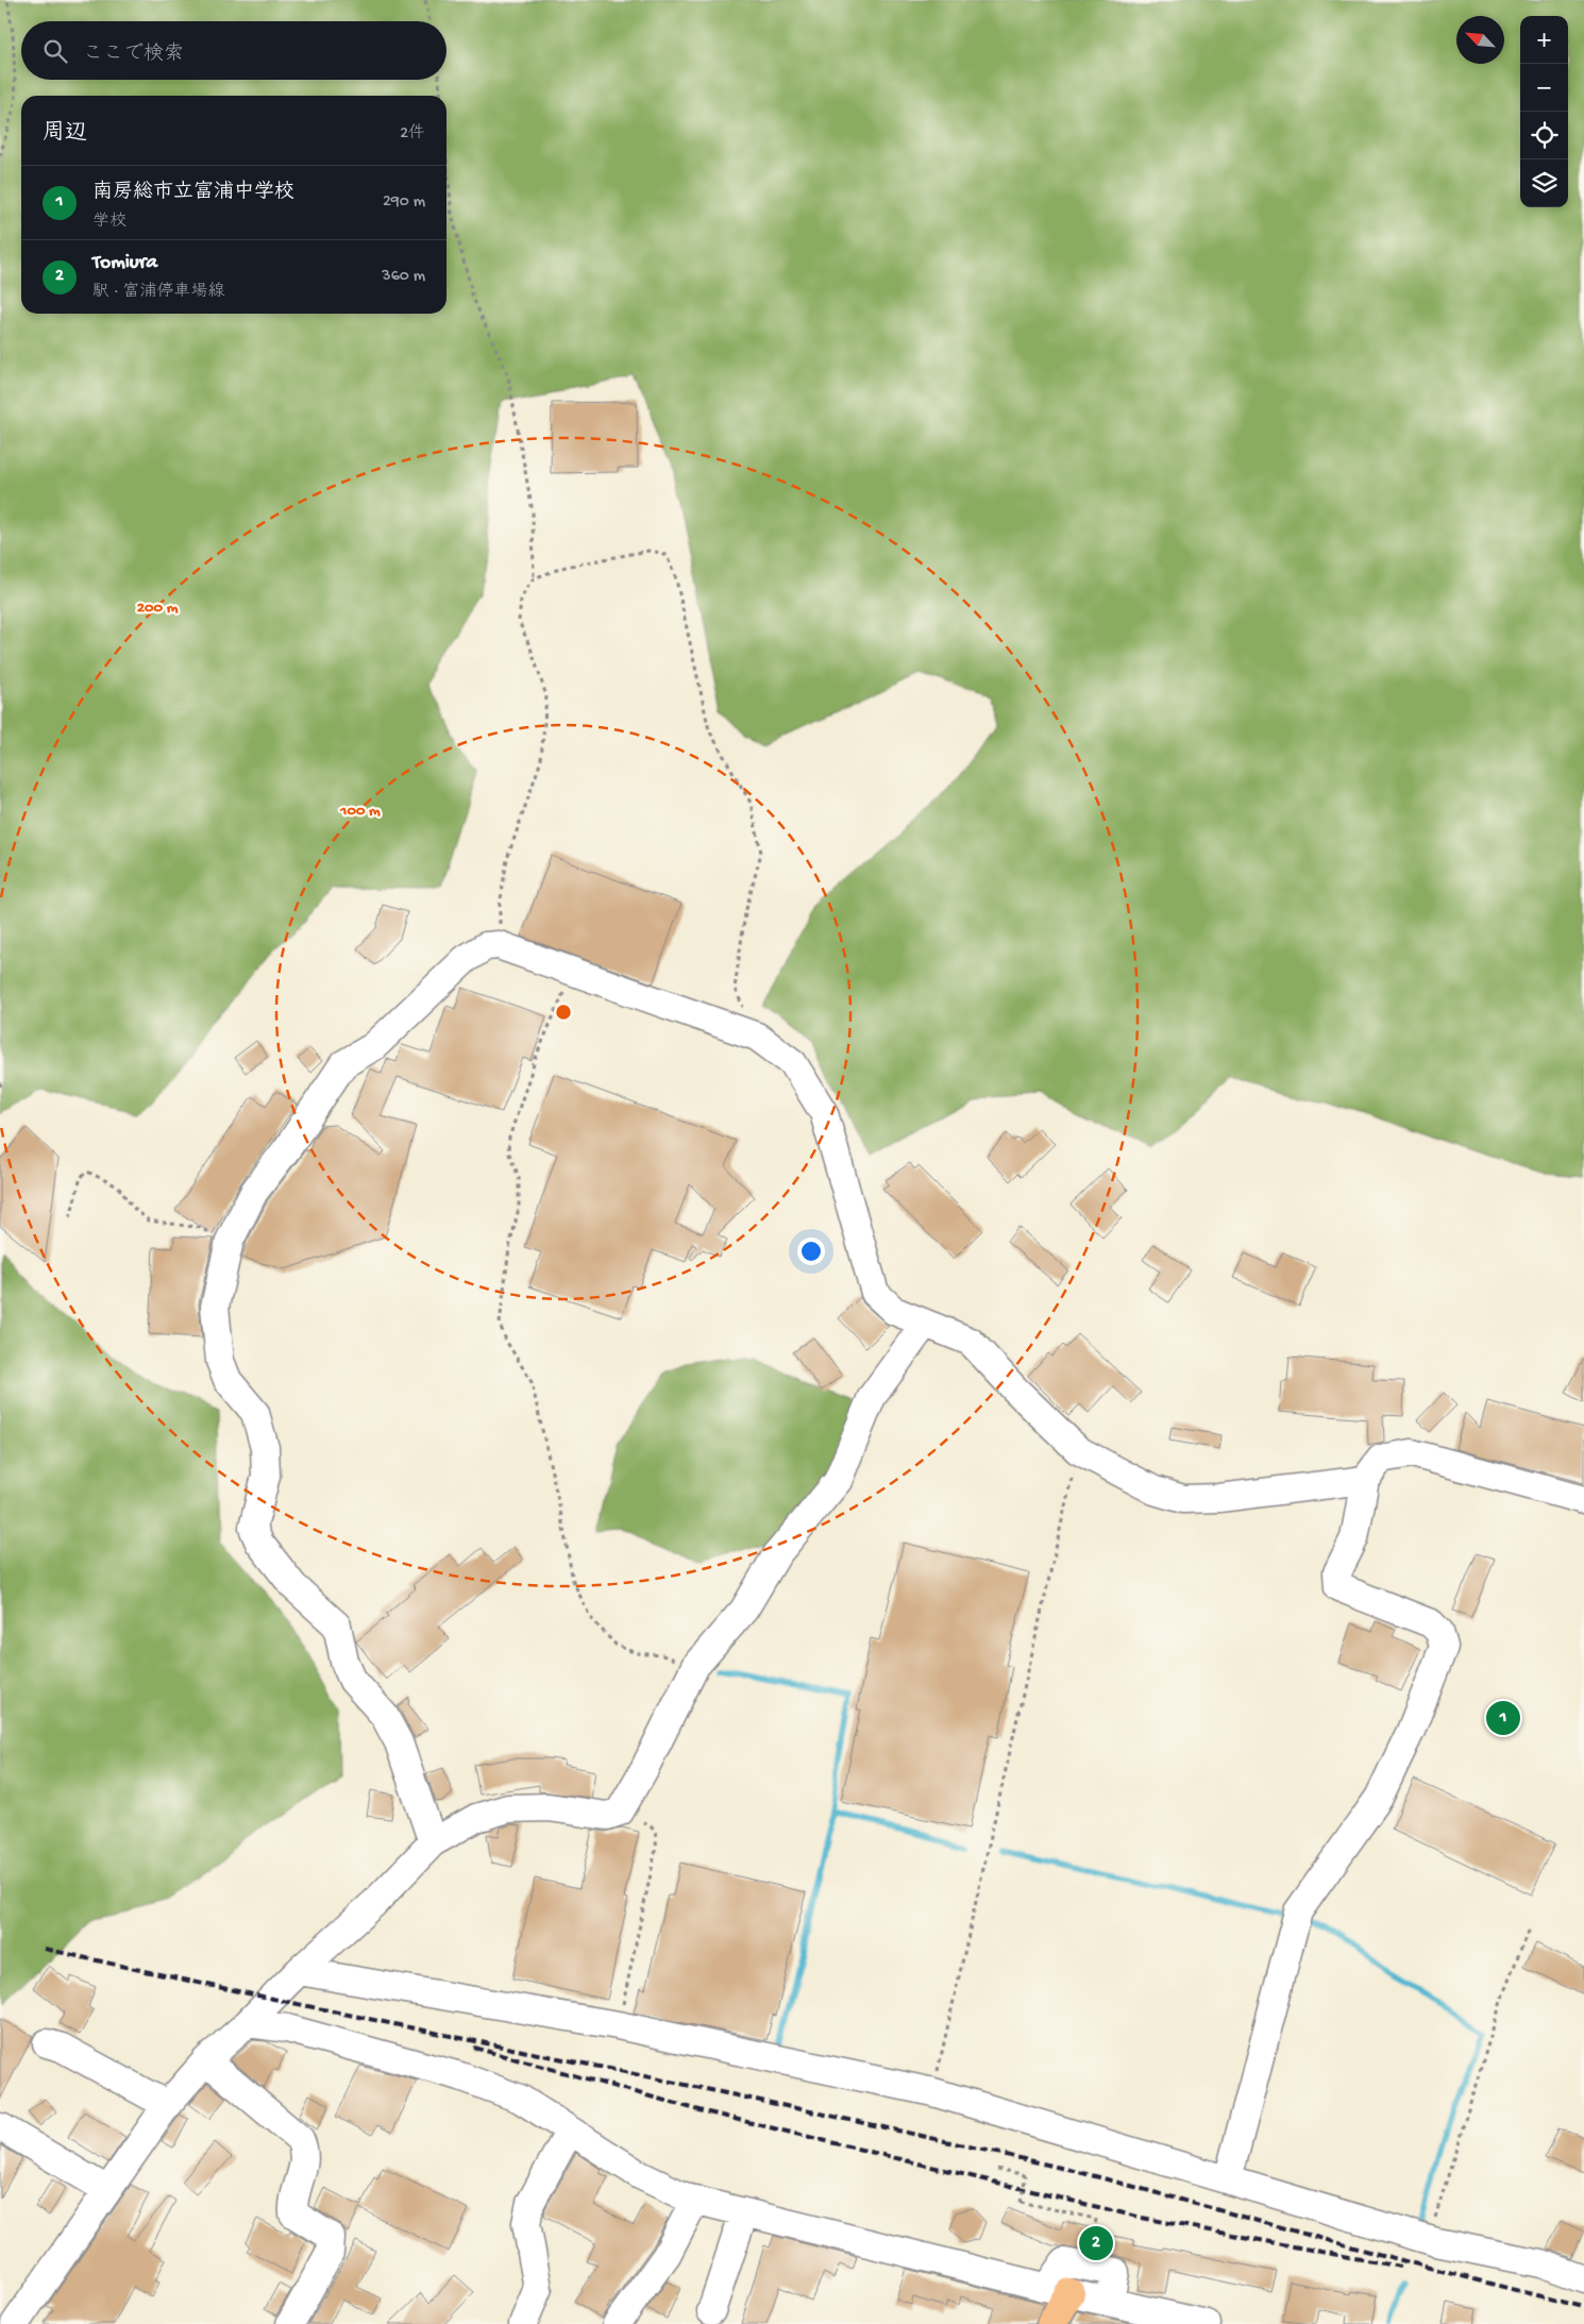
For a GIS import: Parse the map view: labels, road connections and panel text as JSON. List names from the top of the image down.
{
  "north": "top left",
  "page": {
    "map_buttons": ["+", "−"],
    "search": "ここで検索",
    "heading": ["周辺", "2件"],
    "list": [
      {
        "mark": "1",
        "name": "南房総市立富浦中学校",
        "note": "学校",
        "value": "290 m"
      },
      {
        "mark": "2",
        "name": "Tomiura",
        "note": "駅 · 富浦停車場線",
        "value": "360 m"
      }
    ],
    "pins": ["1", "2"]
  },
  "rings": ["200 m", "100 m"]
}
